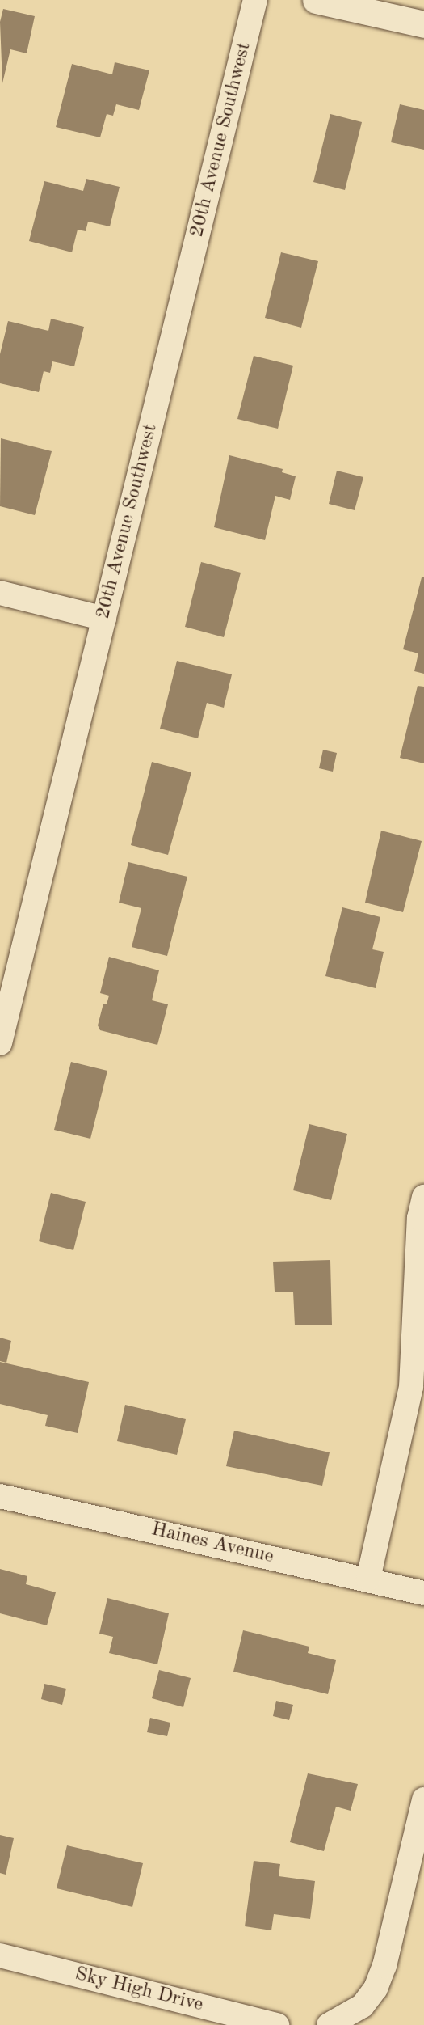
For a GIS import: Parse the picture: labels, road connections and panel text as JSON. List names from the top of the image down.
{
  "streets": {
    "street": ["20th Avenue Southwest", "Haines Avenue", "Sky High Drive"]
  }
}
